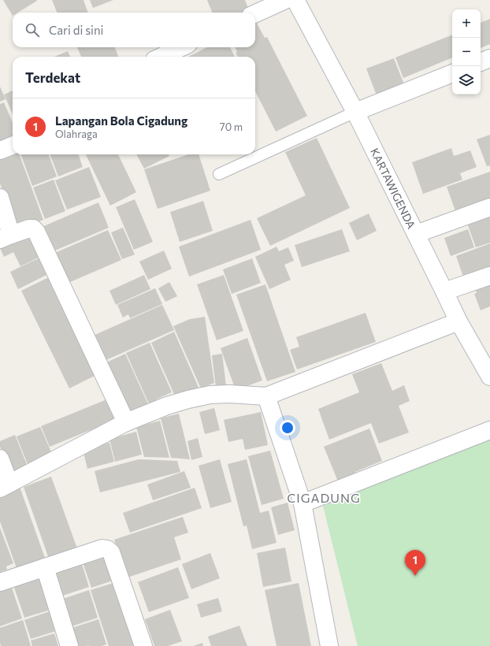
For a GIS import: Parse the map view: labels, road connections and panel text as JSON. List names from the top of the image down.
{
  "streets": {
    "street": ["KARTAWIGENDA"]
  },
  "districts": ["CIGADUNG"],
  "page": {
    "map_buttons": ["+", "−"],
    "search": "Cari di sini",
    "heading": "Terdekat",
    "list": [
      {
        "mark": "1",
        "name": "Lapangan Bola Cigadung",
        "note": "Olahraga",
        "value": "70 m"
      }
    ],
    "pins": "1"
  }
}
